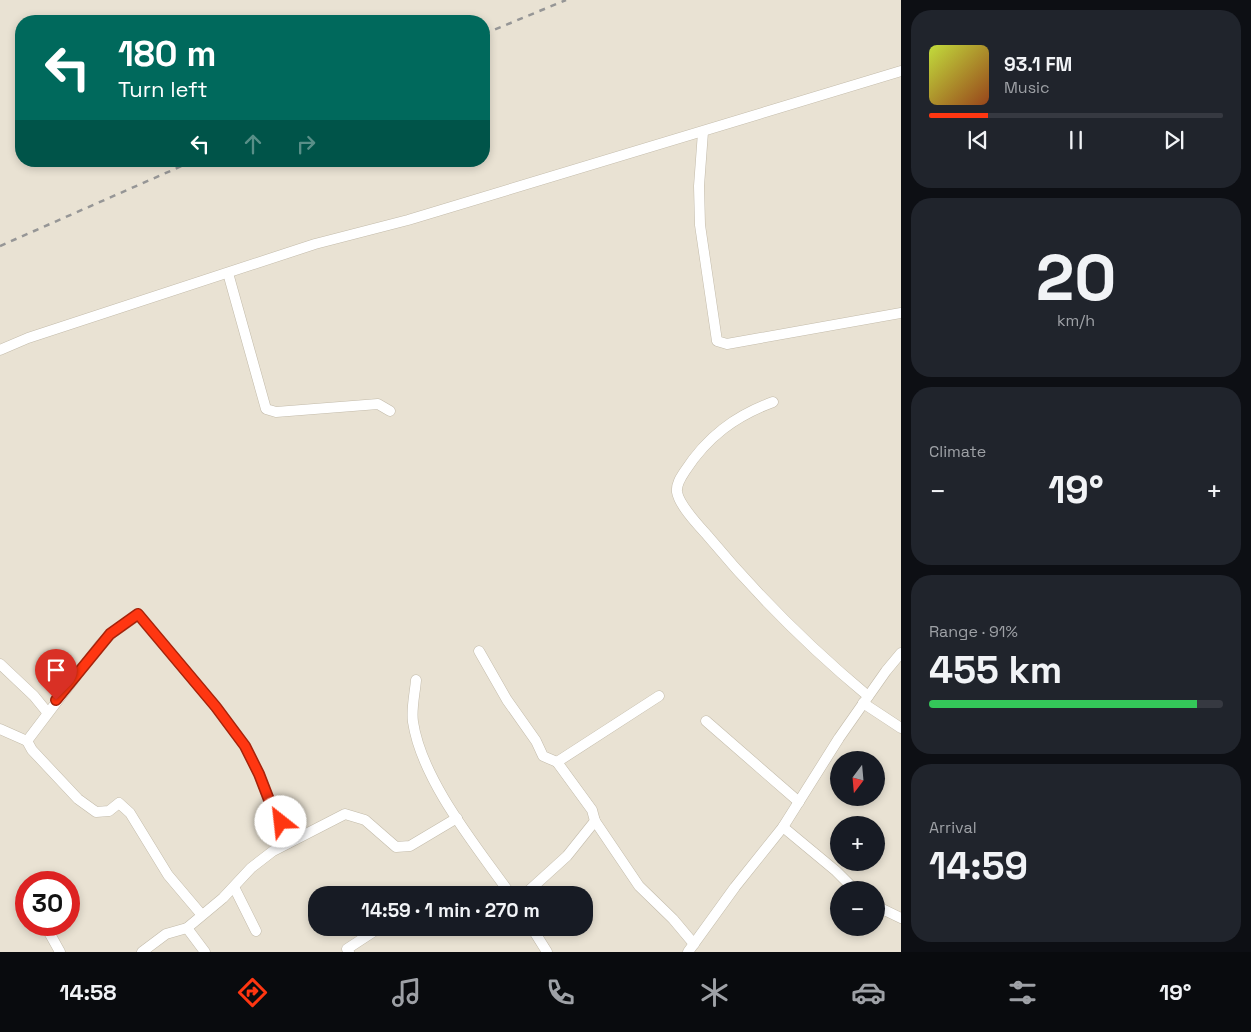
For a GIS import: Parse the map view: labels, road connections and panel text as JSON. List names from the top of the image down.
{
  "north": "bottom",
  "page": {
    "turn": ["180 m", "Turn left"],
    "song": ["93.1 FM", "Music"],
    "tile": [
      ["20", "km/h"],
      "Climate",
      ["Range · 91%", "455 km"],
      ["Arrival", "14:59"]
    ],
    "heat": ["−", "19°", "+"],
    "map_buttons": ["+", "−"],
    "limit": "30",
    "trip": "14:59 · 1 min · 270 m",
    "tabs": ["14:58", "19°"]
  }
}
